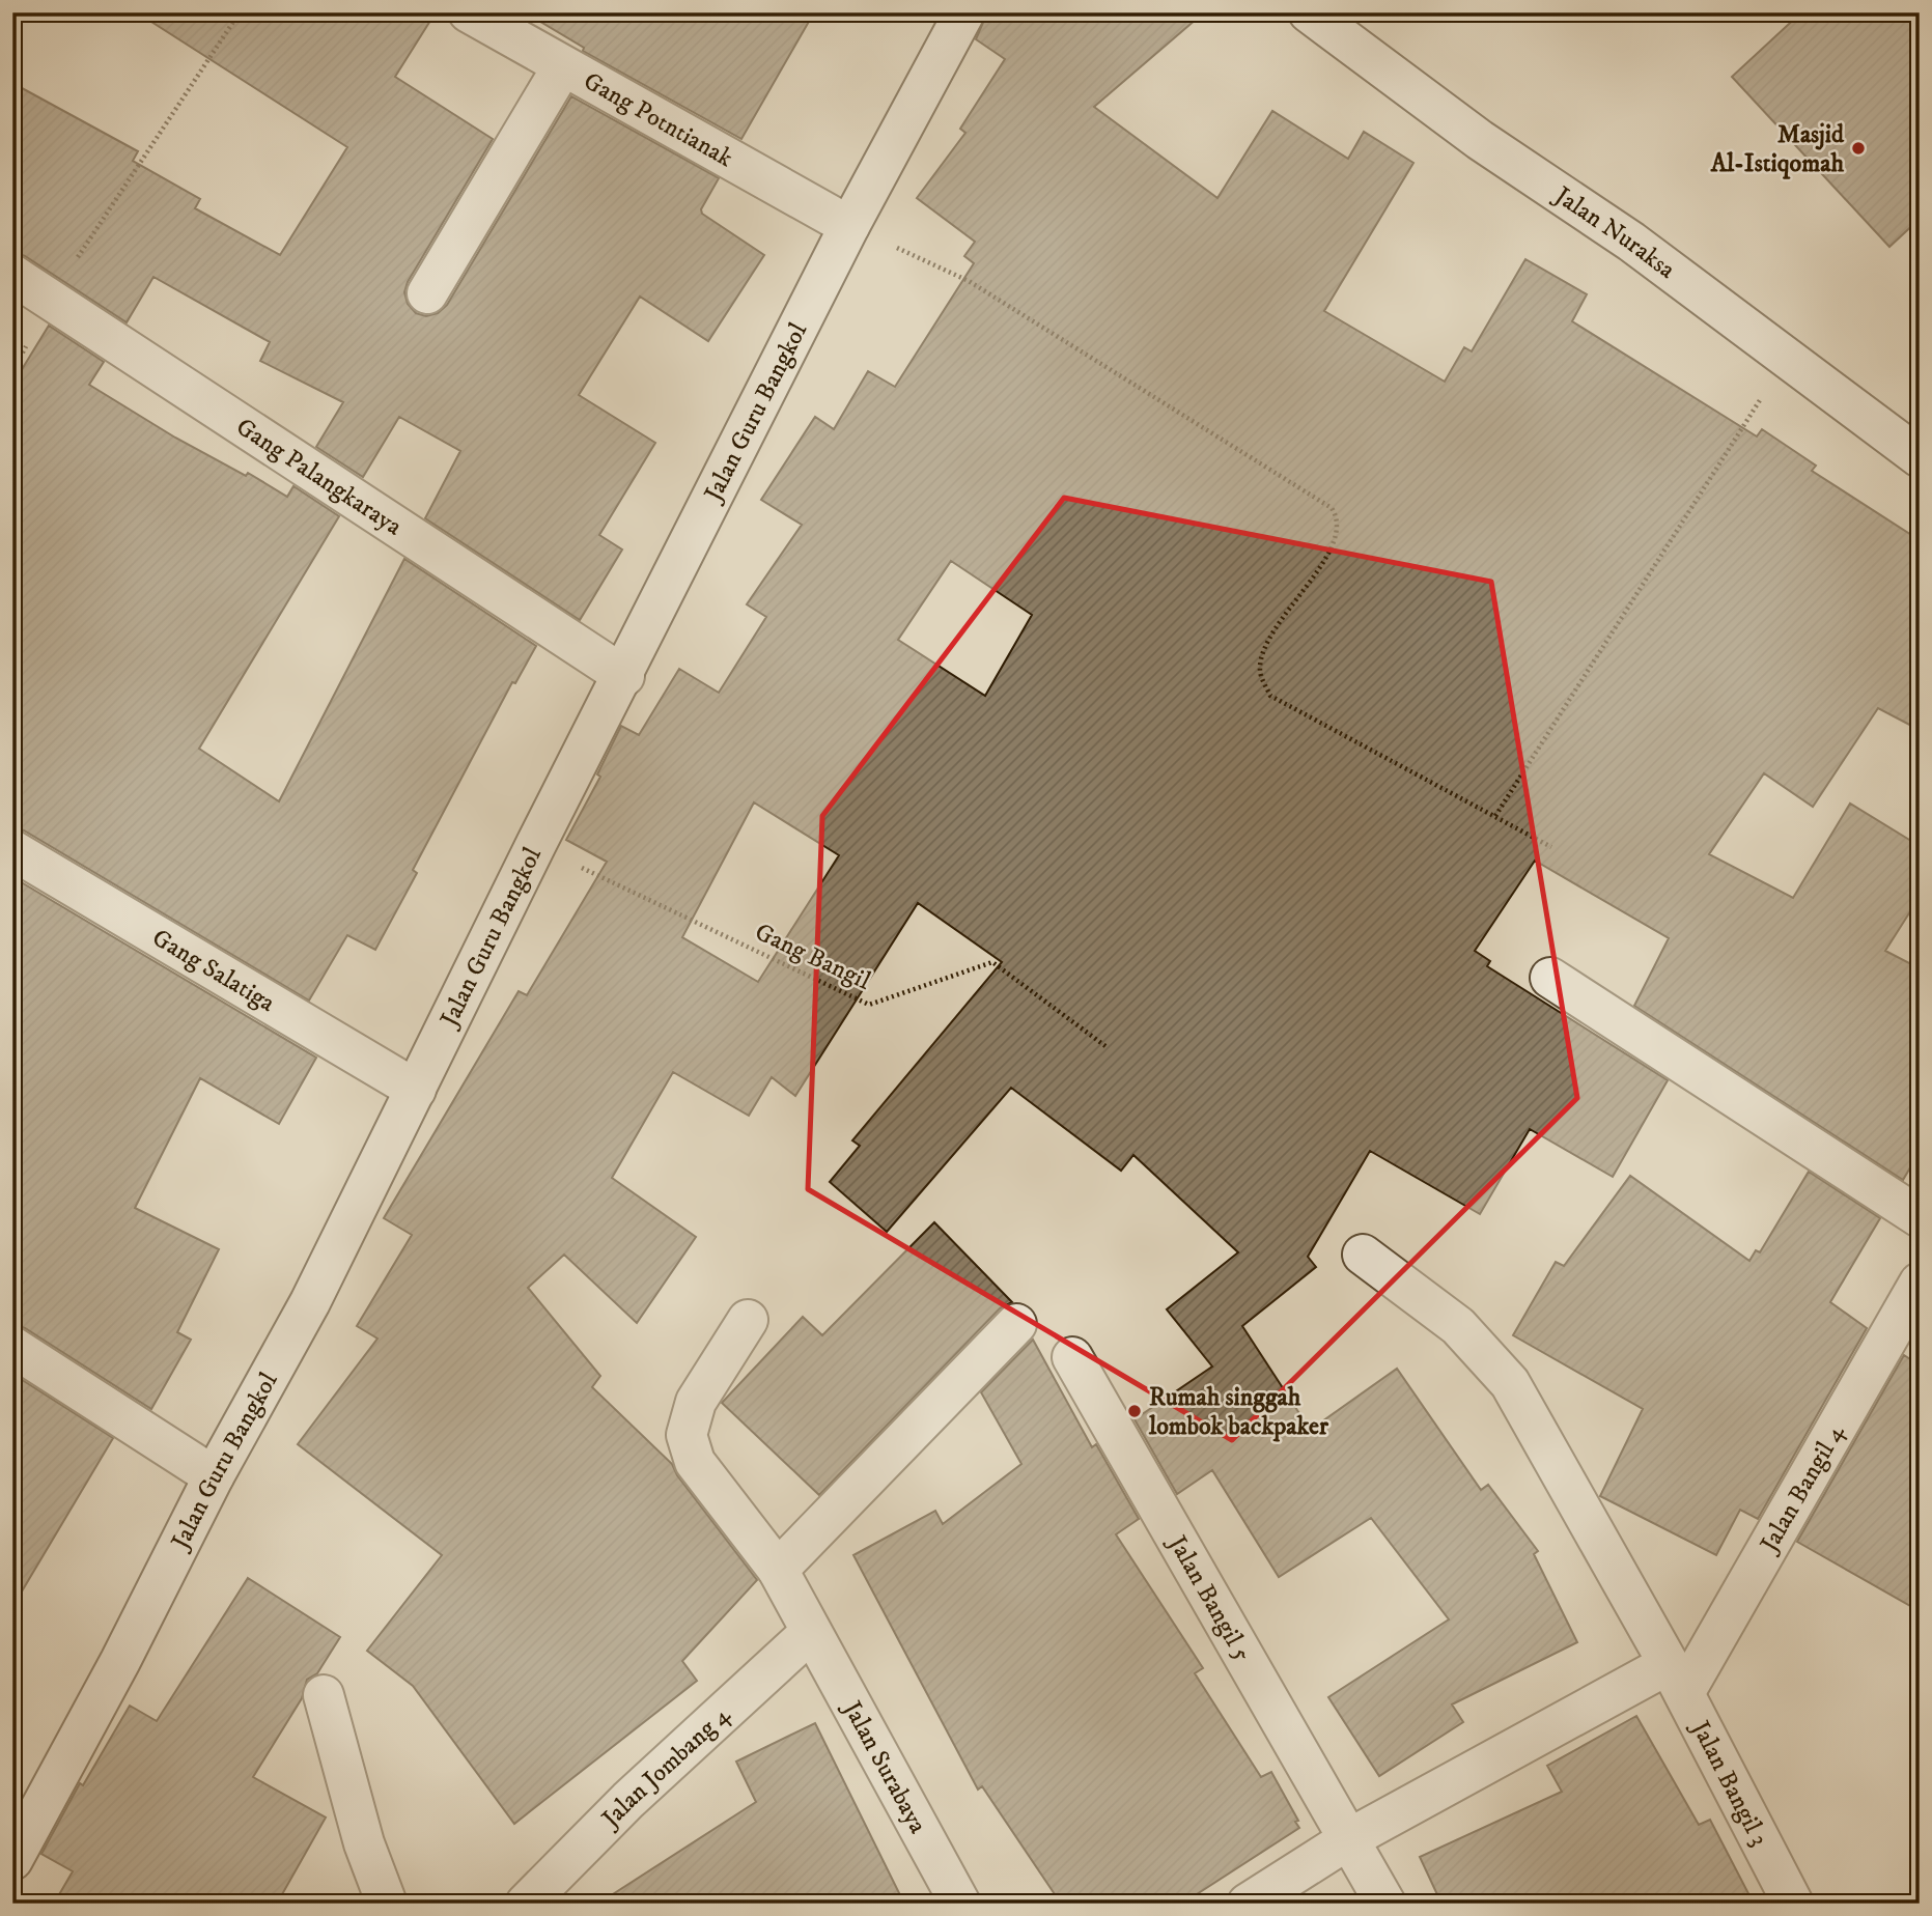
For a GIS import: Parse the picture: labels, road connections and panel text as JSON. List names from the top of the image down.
{
  "streets": {
    "street": [
      "Gang Potntianak",
      "Jalan Nuraksa",
      "Jalan Guru Bangkol",
      "Gang Palangkaraya",
      "Gang Salatiga",
      "Jalan Bangil 4",
      "Jalan Bangil 5",
      "Jalan Jombang 4",
      "Jalan Surabaya",
      "Jalan Bangil 3"
    ],
    "path": ["Gang Bangil"]
  },
  "crossings": [
    ["Gang Potntianak", "Jalan Guru Bangkol"],
    ["Jalan Guru Bangkol", "Gang Palangkaraya"],
    ["Jalan Guru Bangkol", "Gang Bangil"],
    ["Jalan Guru Bangkol", "Gang Salatiga"],
    ["Jalan Bangil 4", "Jalan Bangil 3"],
    ["Jalan Jombang 4", "Jalan Surabaya"]
  ],
  "places": ["Masjid Al-Istiqomah", "Rumah singgah lombok backpaker"]
}
